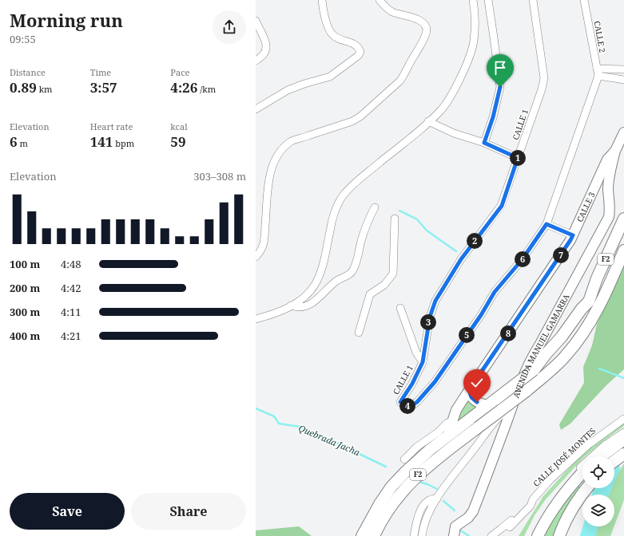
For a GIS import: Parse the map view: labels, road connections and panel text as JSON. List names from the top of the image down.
{
  "streets": {
    "highway": ["F2"],
    "main road": ["CALLE 3", "AVENIDA MANUEL GAMARRA"],
    "street": ["CALLE 2", "CALLE 1", "CALLE JOSÉ MONTES"]
  },
  "crossings": [
    ["CALLE 2", "CALLE 1"],
    ["CALLE 3", "F2"],
    ["CALLE 3", "AVENIDA MANUEL GAMARRA"]
  ],
  "water": ["Quebrada Jacha"],
  "page": {
    "heading": ["Morning run", "09:55"],
    "stats": [
      ["Distance", "0.89 km"],
      ["Time", "3:57"],
      ["Pace", "4:26 /km"],
      ["Elevation", "6 m"],
      ["Heart rate", "141 bpm"],
      ["kcal", "59"]
    ],
    "pins": [
      "1",
      "2",
      "7",
      "6",
      "3",
      "8",
      "5",
      "4"
    ],
    "chart": ["Elevation", "303–308 m"],
    "list": [
      {
        "name": "100 m",
        "note": "4:48"
      },
      {
        "name": "200 m",
        "note": "4:42"
      },
      {
        "name": "300 m",
        "note": "4:11"
      },
      {
        "name": "400 m",
        "note": "4:21"
      }
    ],
    "buttons": ["Save", "Share"]
  }
}
